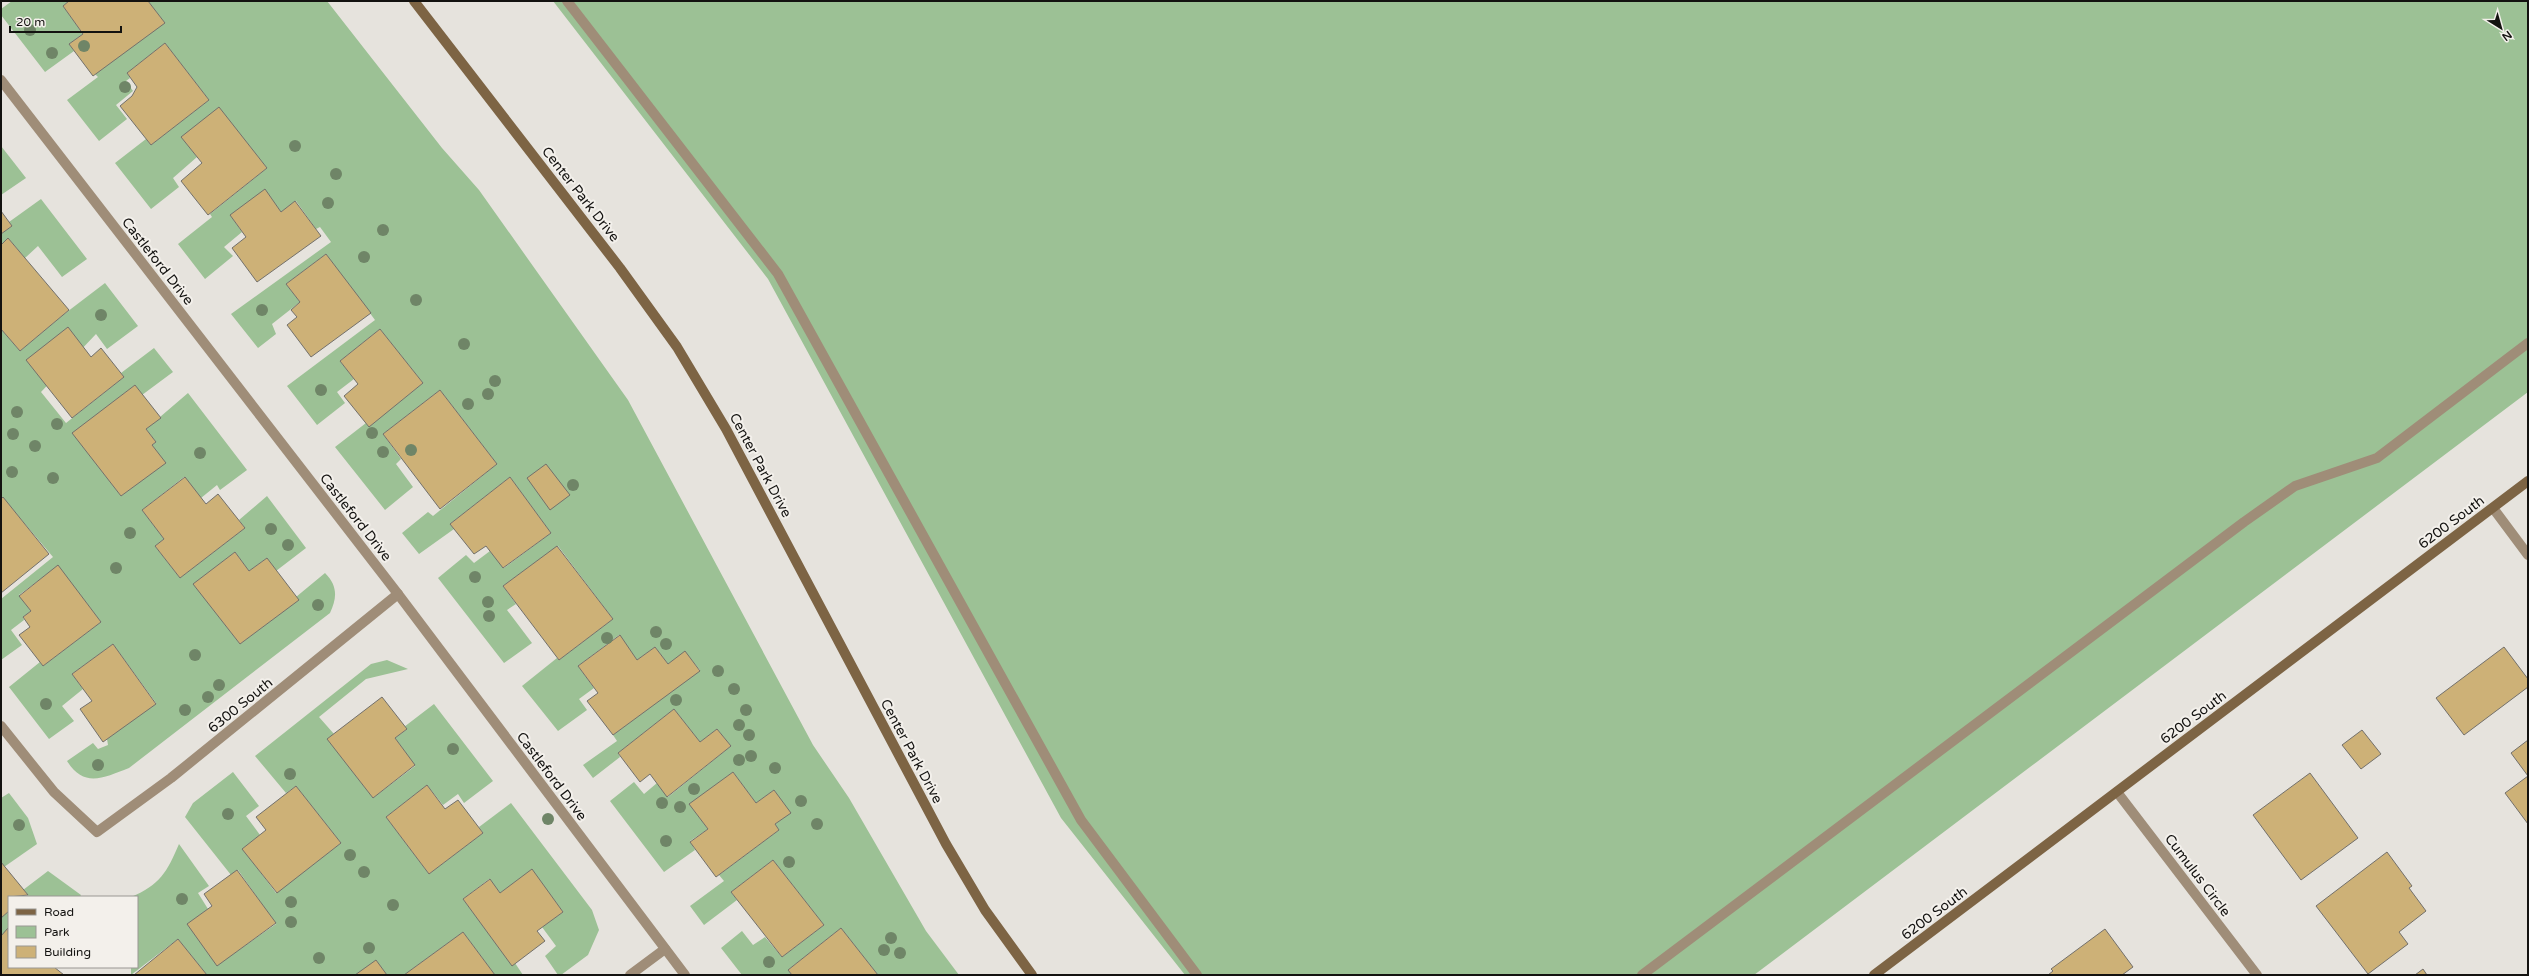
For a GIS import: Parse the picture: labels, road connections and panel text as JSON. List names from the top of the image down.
{
  "streets": {
    "street": [
      "Center Park Drive",
      "Castleford Drive",
      "6200 South",
      "6300 South",
      "Cumulus Circle"
    ]
  },
  "crossings": [
    ["Castleford Drive", "6300 South"],
    ["6200 South", "Cumulus Circle"]
  ],
  "legend": ["Road", "Park", "Building"],
  "scale_bar": "20 m",
  "north": "bottom right"
}
